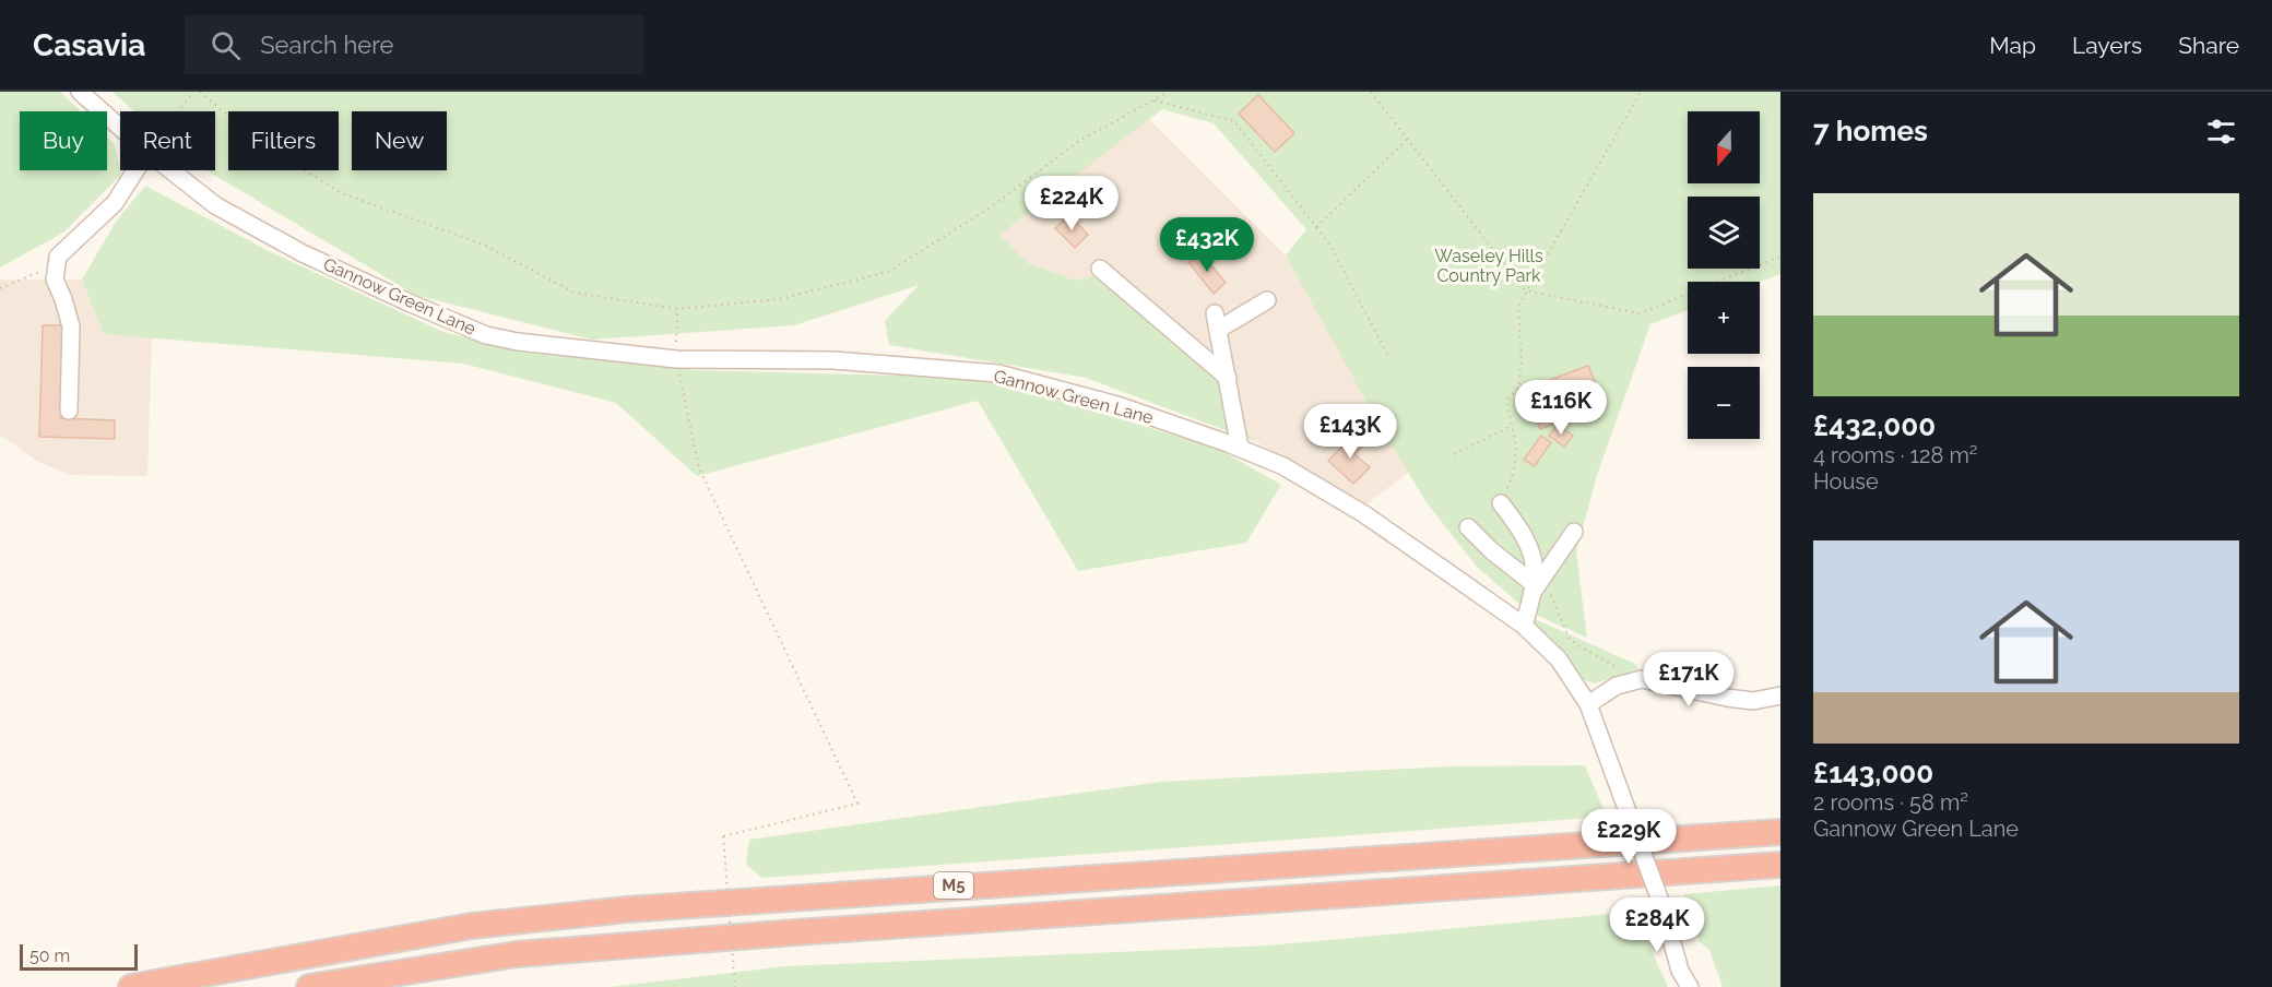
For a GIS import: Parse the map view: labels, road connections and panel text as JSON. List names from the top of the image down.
{
  "streets": {
    "highway": ["M5"],
    "street": ["Gannow Green Lane"]
  },
  "parks": ["Waseley Hills Country Park"],
  "scale_bar": "50 m",
  "north": "bottom",
  "page": {
    "header": "Casavia",
    "search": "Search here",
    "nav": ["Map", "Layers", "Share"],
    "heading": "7 homes",
    "map_buttons": ["+", "−"],
    "chip": [
      "Buy",
      "Rent",
      "Filters",
      "New"
    ],
    "list": [
      {
        "name": "£432,000",
        "note": "4 rooms · 128 m² · House"
      },
      {
        "name": "£143,000",
        "note": "2 rooms · 58 m² · Gannow Green Lane"
      }
    ],
    "price": [
      "£224K",
      "£432K",
      "£116K",
      "£143K",
      "£171K",
      "£229K",
      "£284K"
    ],
    "scale": "50 m"
  }
}
